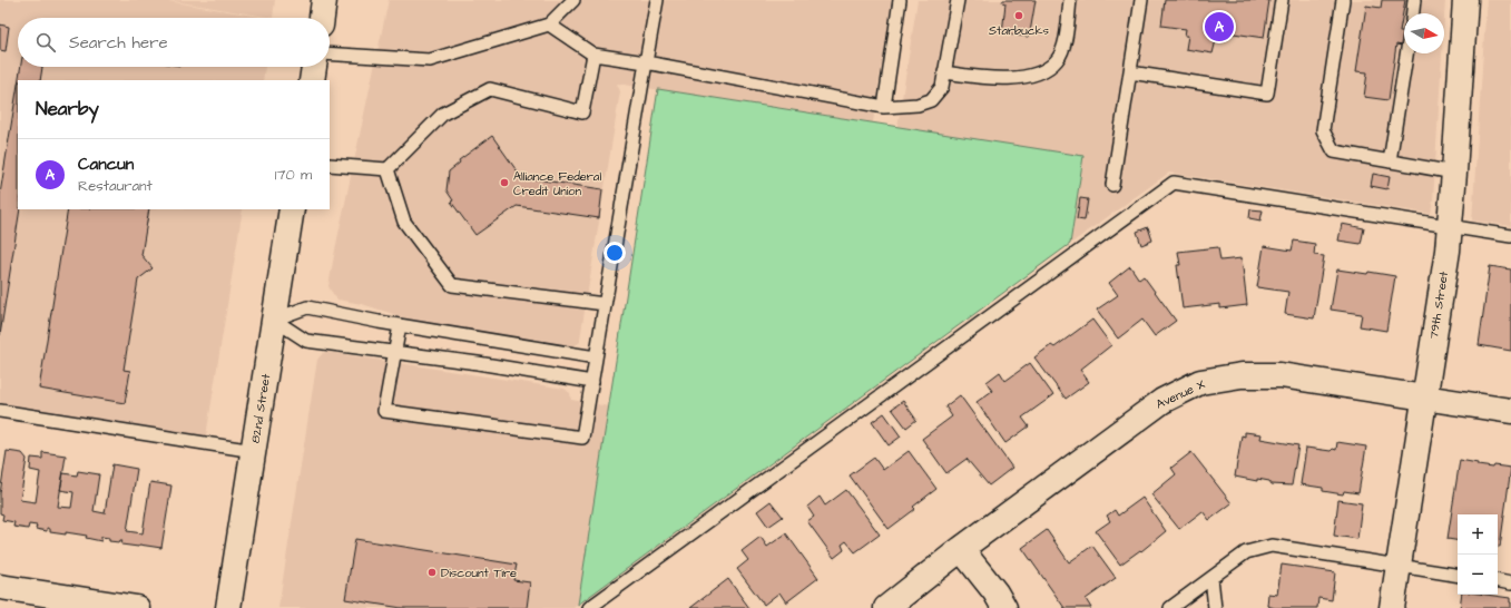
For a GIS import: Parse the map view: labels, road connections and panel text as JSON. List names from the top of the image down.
{
  "streets": {
    "street": ["79th Street", "Avenue X", "82nd Street"]
  },
  "crossings": [
    ["79th Street", "Avenue X"]
  ],
  "places": ["Starbucks", "Alliance Federal Credit Union", "Discount Tire"],
  "north": "right",
  "page": {
    "pins": "A",
    "search": "Search here",
    "heading": "Nearby",
    "list": [
      {
        "mark": "A",
        "name": "Cancun",
        "note": "Restaurant",
        "value": "170 m"
      }
    ],
    "map_buttons": ["+", "−"]
  }
}
